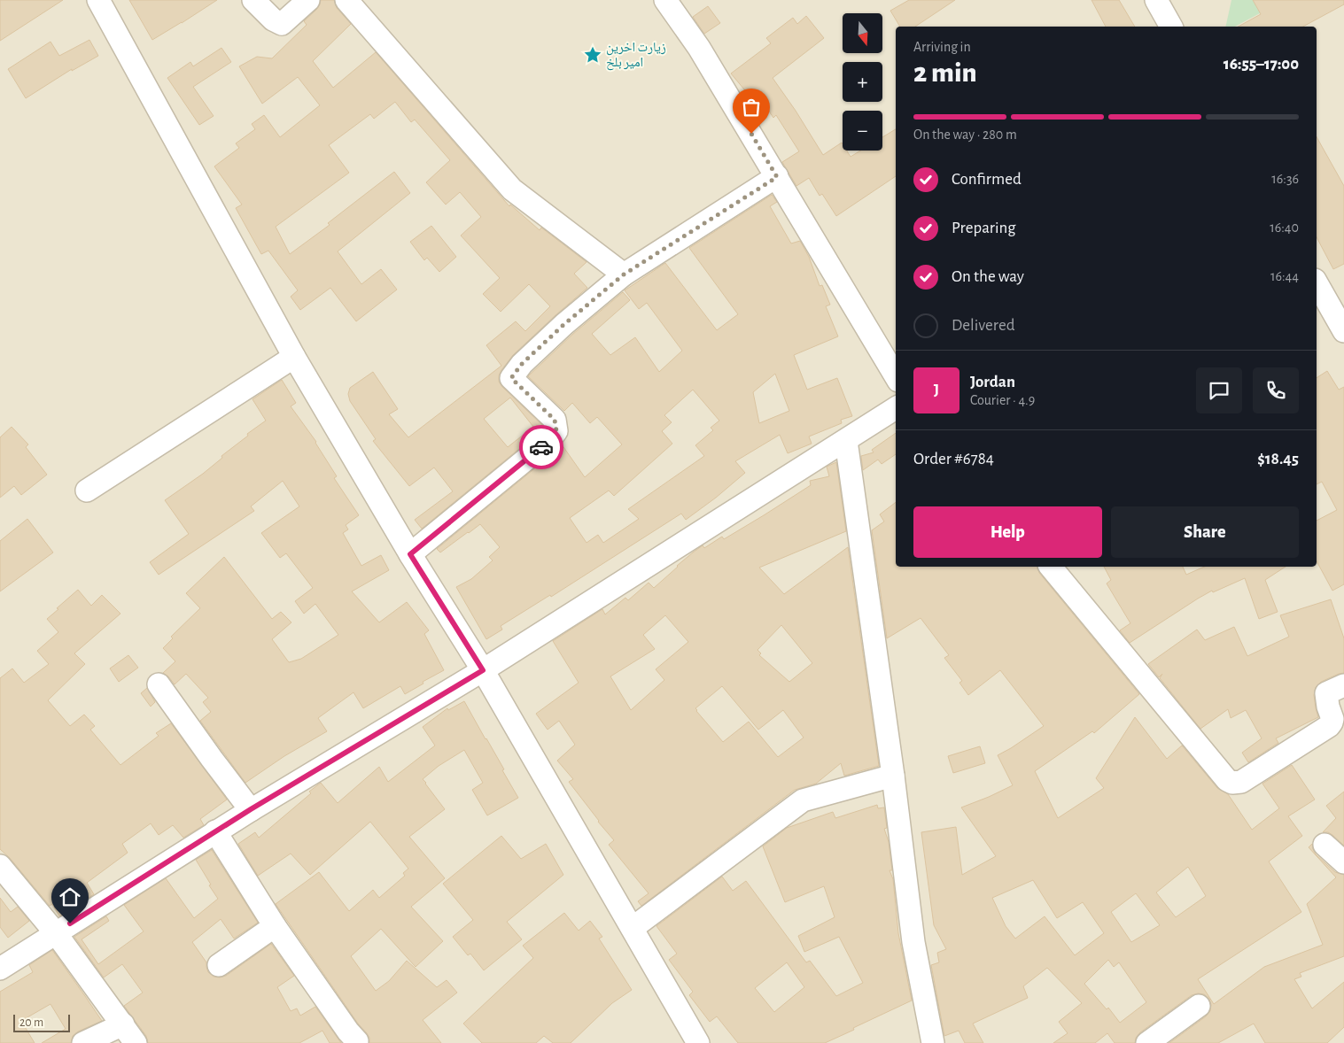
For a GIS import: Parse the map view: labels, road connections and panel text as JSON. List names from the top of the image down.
{
  "places": {
    "place": ["زیارت اخرین امیر بلخ"]
  },
  "scale_bar": "20 m",
  "north": "bottom",
  "page": {
    "map_buttons": ["+", "−"],
    "heading": ["2 min", "Arriving in", "16:55–17:00"],
    "panel": [
      "Jordan",
      "Courier · 4.9",
      "Order #6784",
      "$18.45"
    ],
    "bar": "On the way · 280 m",
    "list": [
      ["Confirmed", "16:36"],
      ["Preparing", "16:40"],
      ["On the way", "16:44"],
      "Delivered"
    ],
    "round": "J",
    "buttons": ["Help", "Share"],
    "scale": "20 m"
  }
}
